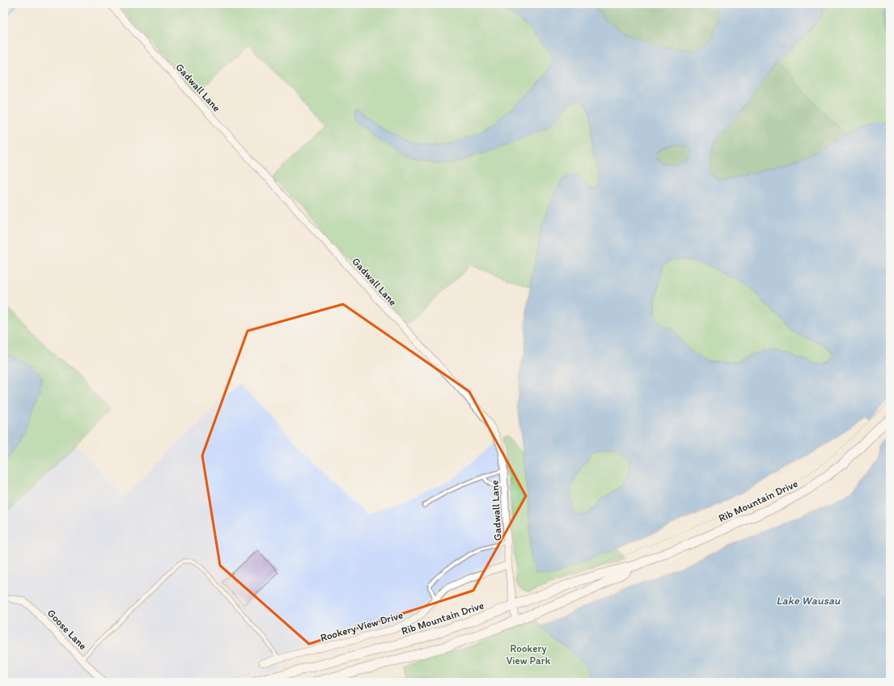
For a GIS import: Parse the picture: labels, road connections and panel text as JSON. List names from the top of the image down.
{
  "streets": {
    "main road": ["Rib Mountain Drive"],
    "street": ["Gadwall Lane", "Rookery View Drive", "Goose Lane"]
  },
  "crossings": [
    ["Gadwall Lane", "Rib Mountain Drive"],
    ["Gadwall Lane", "Rookery View Drive"]
  ],
  "water": ["Lake Wausau"],
  "parks": ["Rookery View Park"]
}
